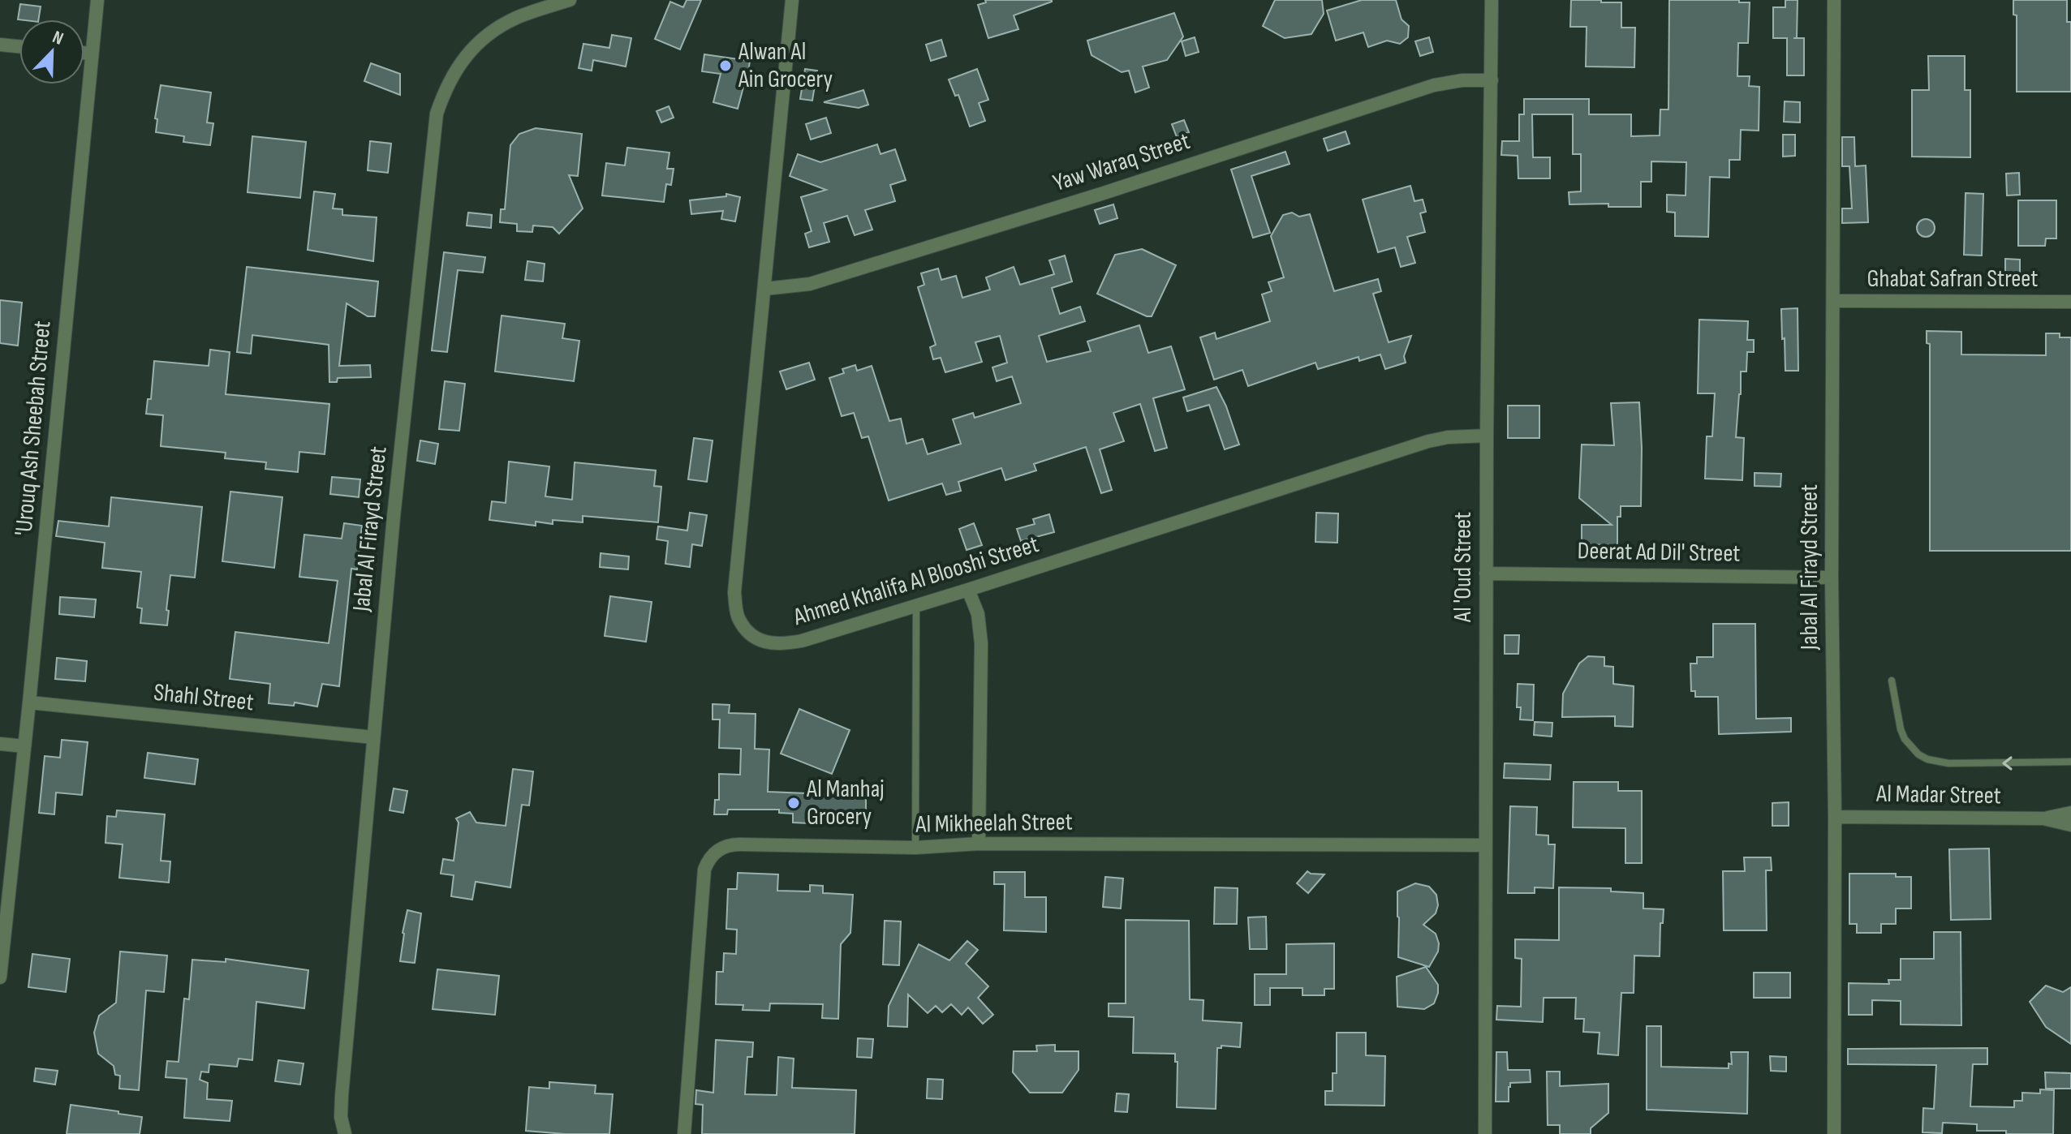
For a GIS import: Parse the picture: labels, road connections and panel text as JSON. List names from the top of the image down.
{
  "streets": {
    "street": [
      "Yaw Waraq Street",
      "Ghabat Safran Street",
      "'Urouq Ash Sheebah Street",
      "Jabal Al Firayd Street",
      "Deerat Ad Dil' Street",
      "Al 'Oud Street",
      "Ahmed Khalifa Al Blooshi Street",
      "Shahl Street",
      "Al Madar Street",
      "Al Mikheelah Street"
    ]
  },
  "crossings": [
    ["Yaw Waraq Street", "Al 'Oud Street"],
    ["Yaw Waraq Street", "Ahmed Khalifa Al Blooshi Street"],
    ["Ghabat Safran Street", "Jabal Al Firayd Street"],
    ["'Urouq Ash Sheebah Street", "Shahl Street"],
    ["Jabal Al Firayd Street", "Deerat Ad Dil' Street"],
    ["Jabal Al Firayd Street", "Shahl Street"],
    ["Jabal Al Firayd Street", "Al Madar Street"],
    ["Deerat Ad Dil' Street", "Al 'Oud Street"],
    ["Al 'Oud Street", "Ahmed Khalifa Al Blooshi Street"],
    ["Al 'Oud Street", "Al Mikheelah Street"]
  ],
  "places": ["Alwan Al Ain Grocery", "Al Manhaj Grocery"],
  "north": "top right"
}
